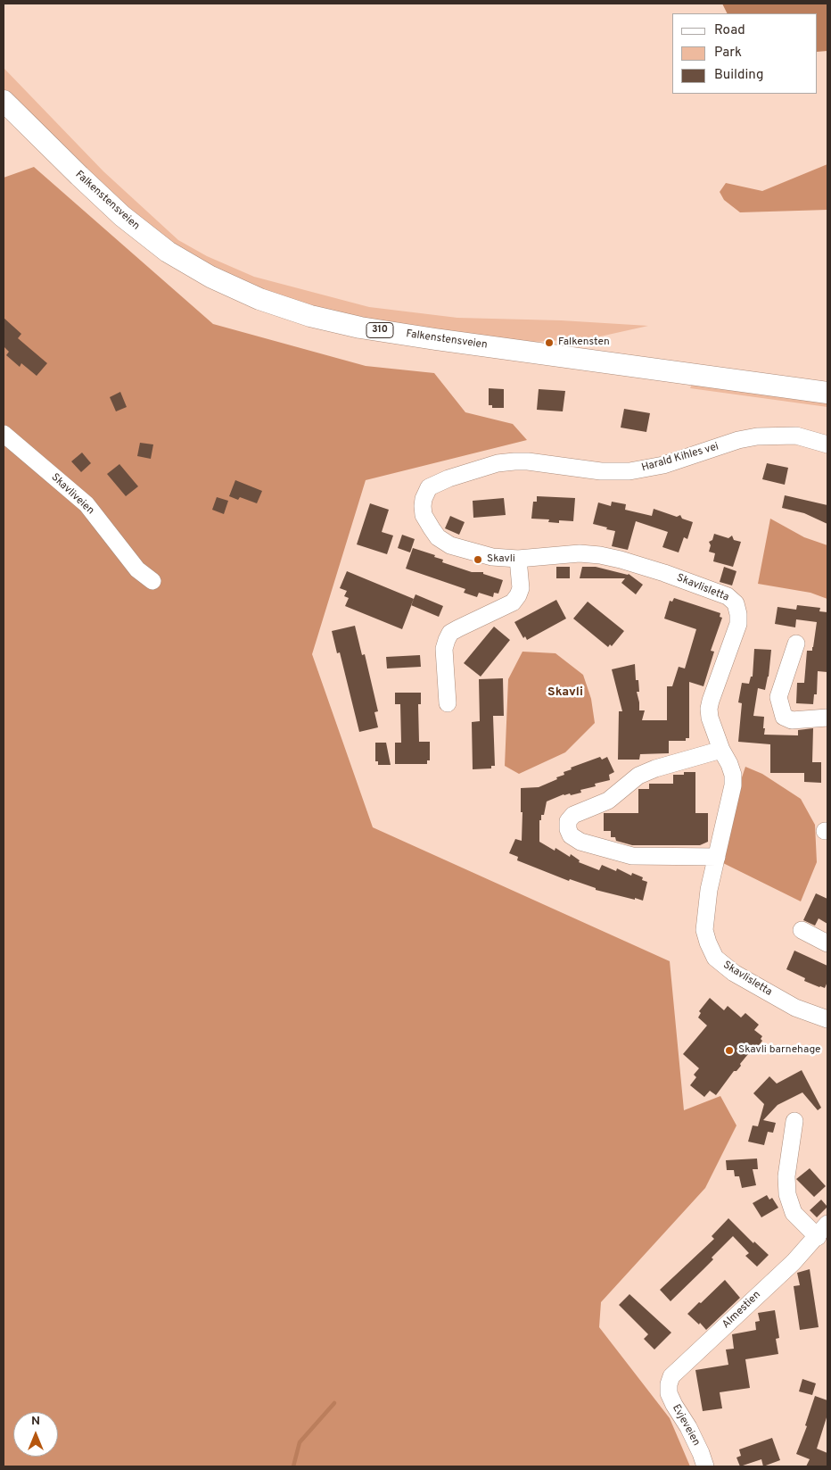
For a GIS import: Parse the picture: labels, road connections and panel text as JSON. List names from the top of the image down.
{
  "streets": {
    "main road": ["Falkenstensveien", "310"],
    "street": [
      "Harald Kihles vei",
      "Skavliveien",
      "Skavlisletta",
      "Almestien",
      "Evjeveien"
    ]
  },
  "crossings": [
    ["Harald Kihles vei", "Skavlisletta"],
    ["Almestien", "Evjeveien"]
  ],
  "districts": ["Skavli"],
  "places": ["Falkensten", "Skavli", "Skavli barnehage"],
  "legend": ["Road", "Park", "Building"],
  "north": "top"
}
